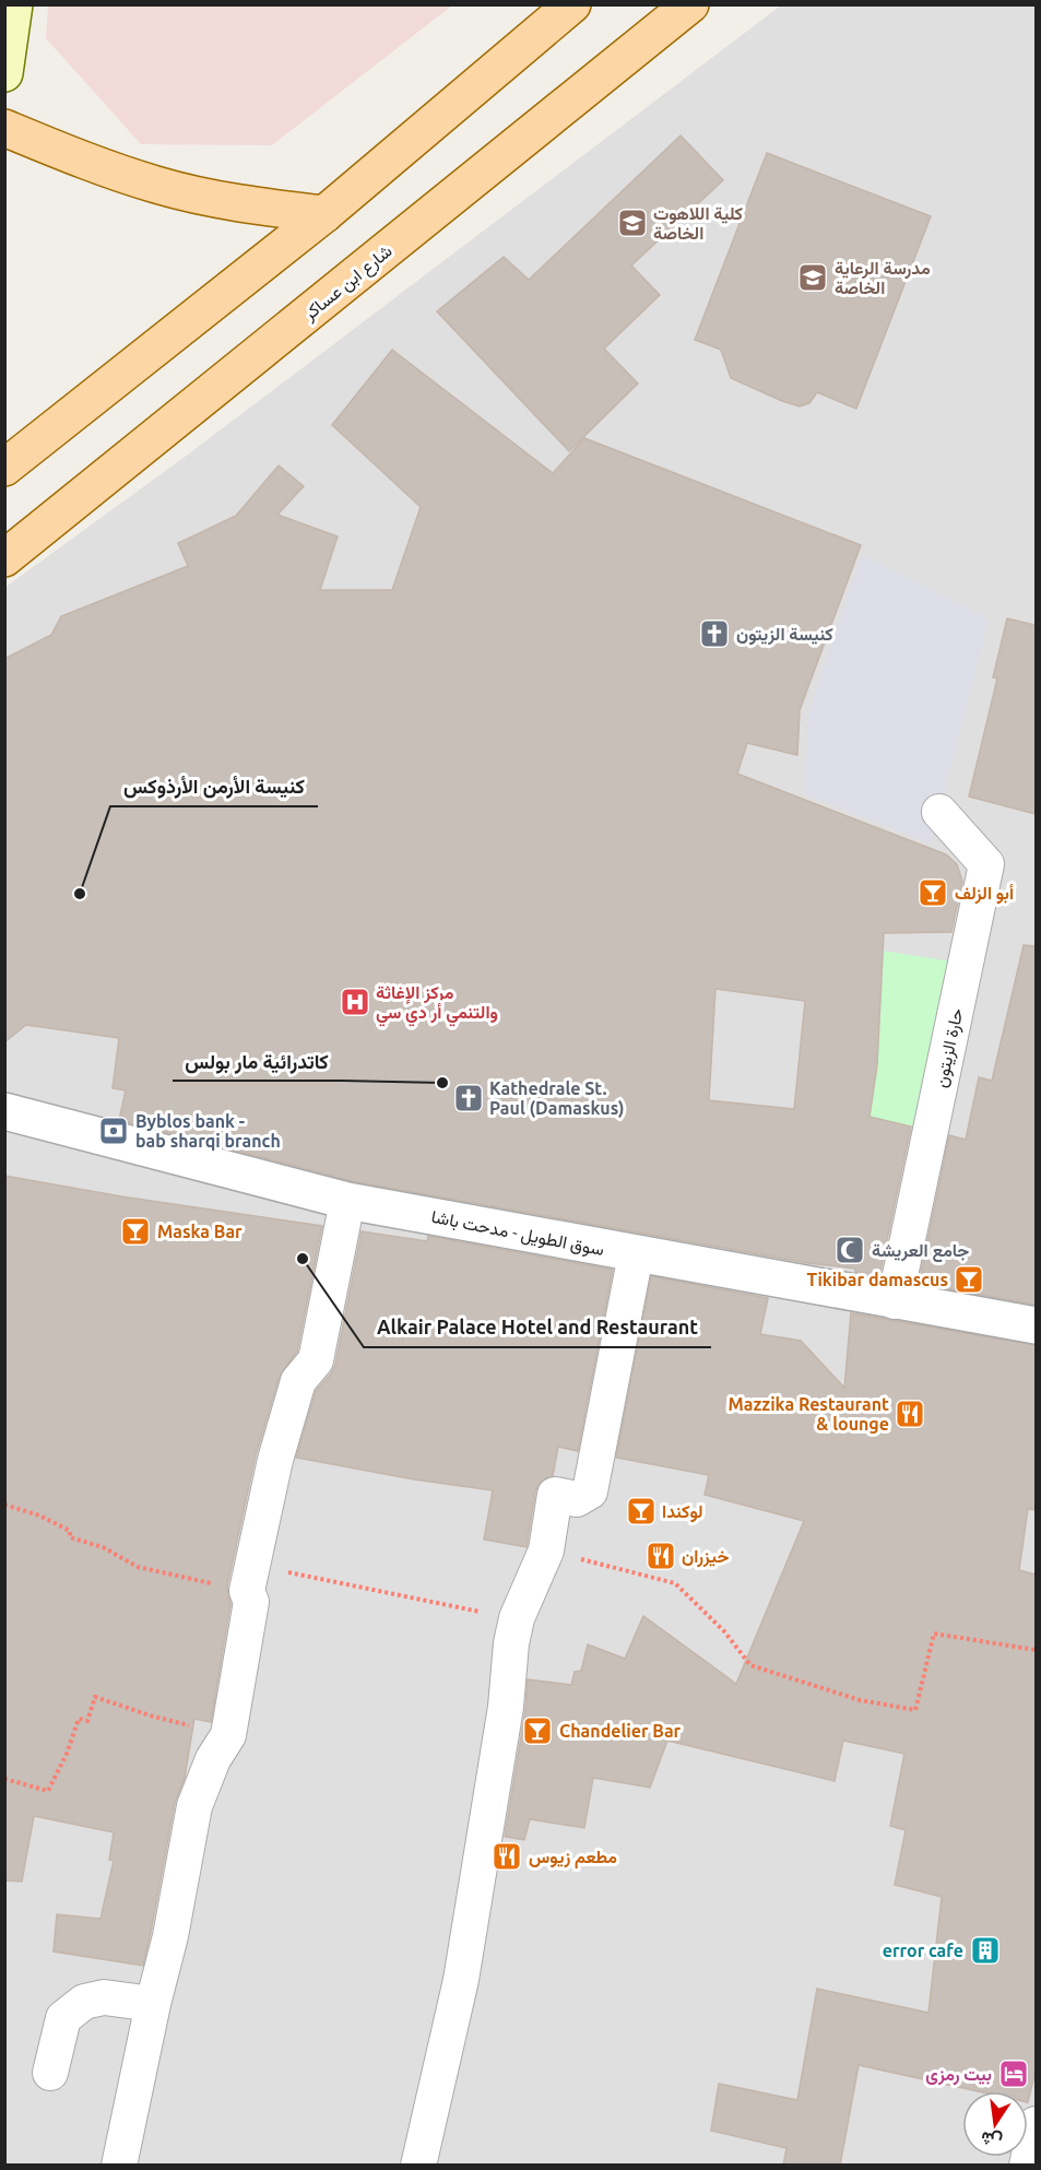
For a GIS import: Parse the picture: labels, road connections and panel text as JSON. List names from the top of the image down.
{
  "streets": {
    "main road": ["شارع ابن عساكر"],
    "street": ["حارة الزيتون", "سوق الطويل - مدحت باشا"]
  },
  "crossings": [
    ["حارة الزيتون", "سوق الطويل - مدحت باشا"]
  ],
  "places": {
    "school or university": ["كلية اللاهوت الخاصة", "مدرسة الرعاية الخاصة"],
    "church": ["كنيسة الزيتون", "Kathedrale St. Paul (Damaskus)"],
    "bar": [
      "أبو الزلف",
      "Maska Bar",
      "Tikibar damascus",
      "لوكندا",
      "Chandelier Bar"
    ],
    "other": ["كنيسة الأرمن الأرذوكس", "كاتدرائية مار بولس", "Alkair Palace Hotel and Restaurant"],
    "hospital": ["مركز الإغاثة والتنمي أر دي سي"],
    "bank": ["Byblos bank - bab sharqi branch"],
    "mosque": ["جامع العريشة"],
    "restaurant": ["Mazzika Restaurant & lounge", "خيزران", "مطعم زيوس"],
    "building": ["error cafe"],
    "hotel": ["بيت رمزى"]
  },
  "north": "bottom"
}
